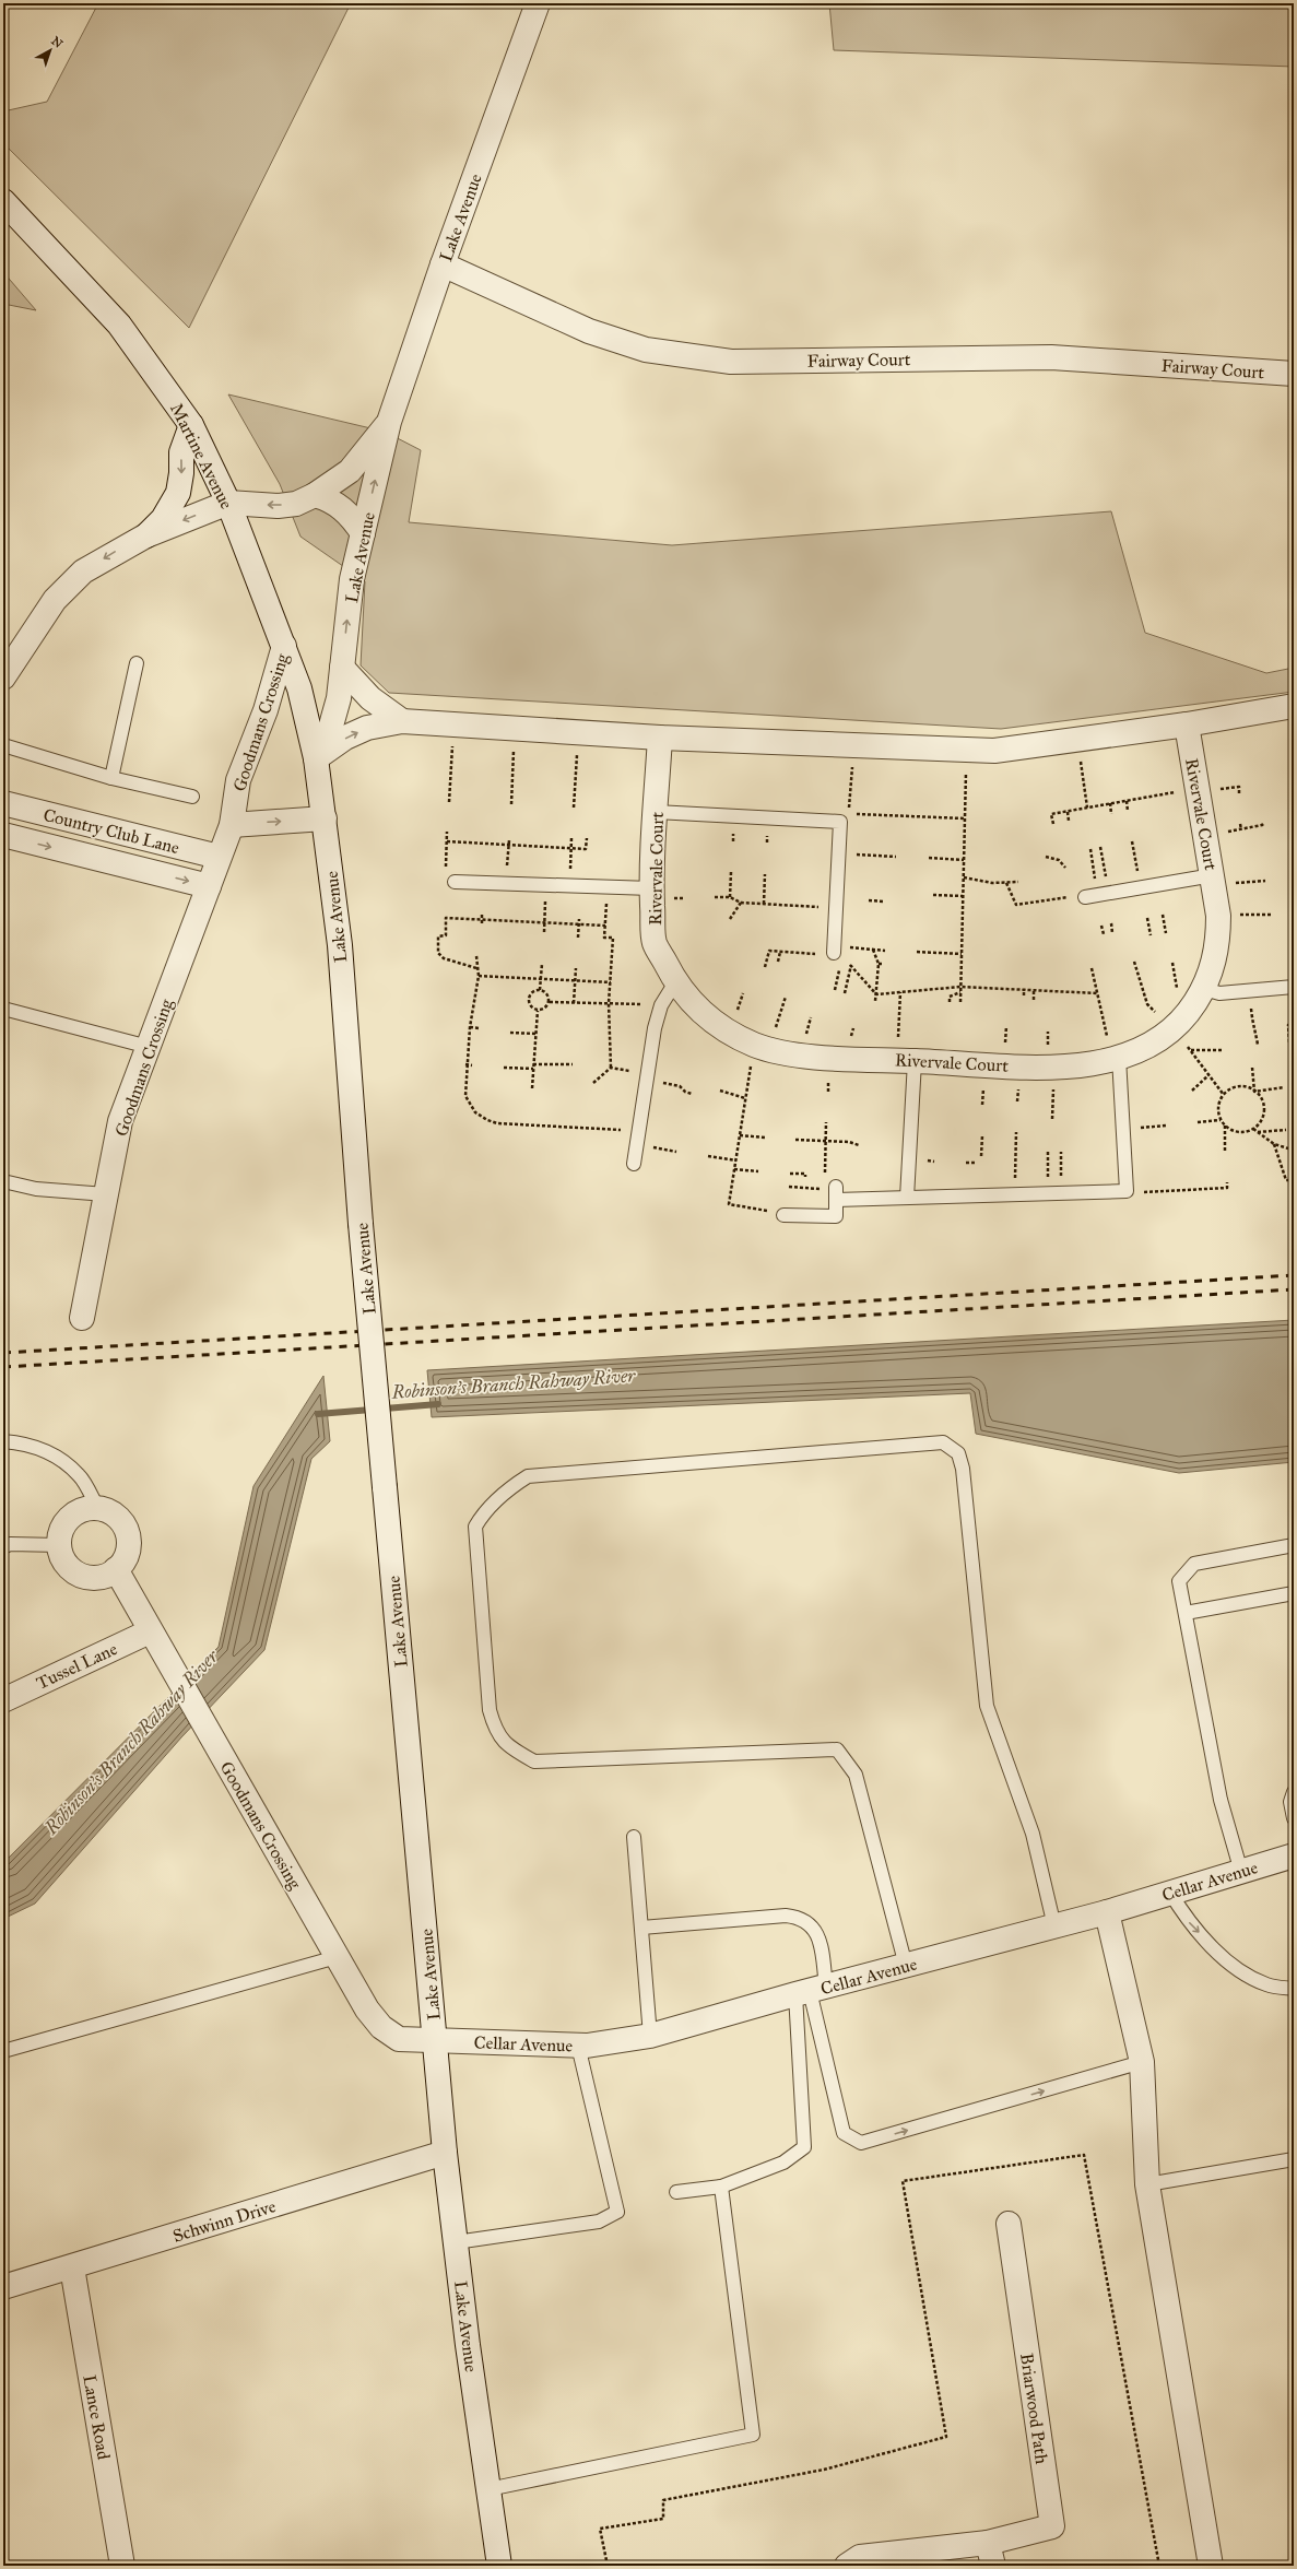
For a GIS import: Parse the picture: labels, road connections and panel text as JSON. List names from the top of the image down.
{
  "streets": {
    "street": [
      "Lake Avenue",
      "Fairway Court",
      "Martine Avenue",
      "Goodmans Crossing",
      "Rivervale Court",
      "Country Club Lane",
      "Tussel Lane",
      "Cellar Avenue",
      "Schwinn Drive",
      "Briarwood Path",
      "Lance Road"
    ]
  },
  "crossings": [
    ["Lake Avenue", "Fairway Court"],
    ["Lake Avenue", "Martine Avenue"],
    ["Lake Avenue", "Goodmans Crossing"],
    ["Lake Avenue", "Cellar Avenue"],
    ["Lake Avenue", "Schwinn Drive"],
    ["Martine Avenue", "Goodmans Crossing"],
    ["Goodmans Crossing", "Country Club Lane"],
    ["Goodmans Crossing", "Tussel Lane"],
    ["Goodmans Crossing", "Cellar Avenue"],
    ["Schwinn Drive", "Lance Road"]
  ],
  "water": ["Robinson's Branch Rahway River"],
  "north": "top right"
}
